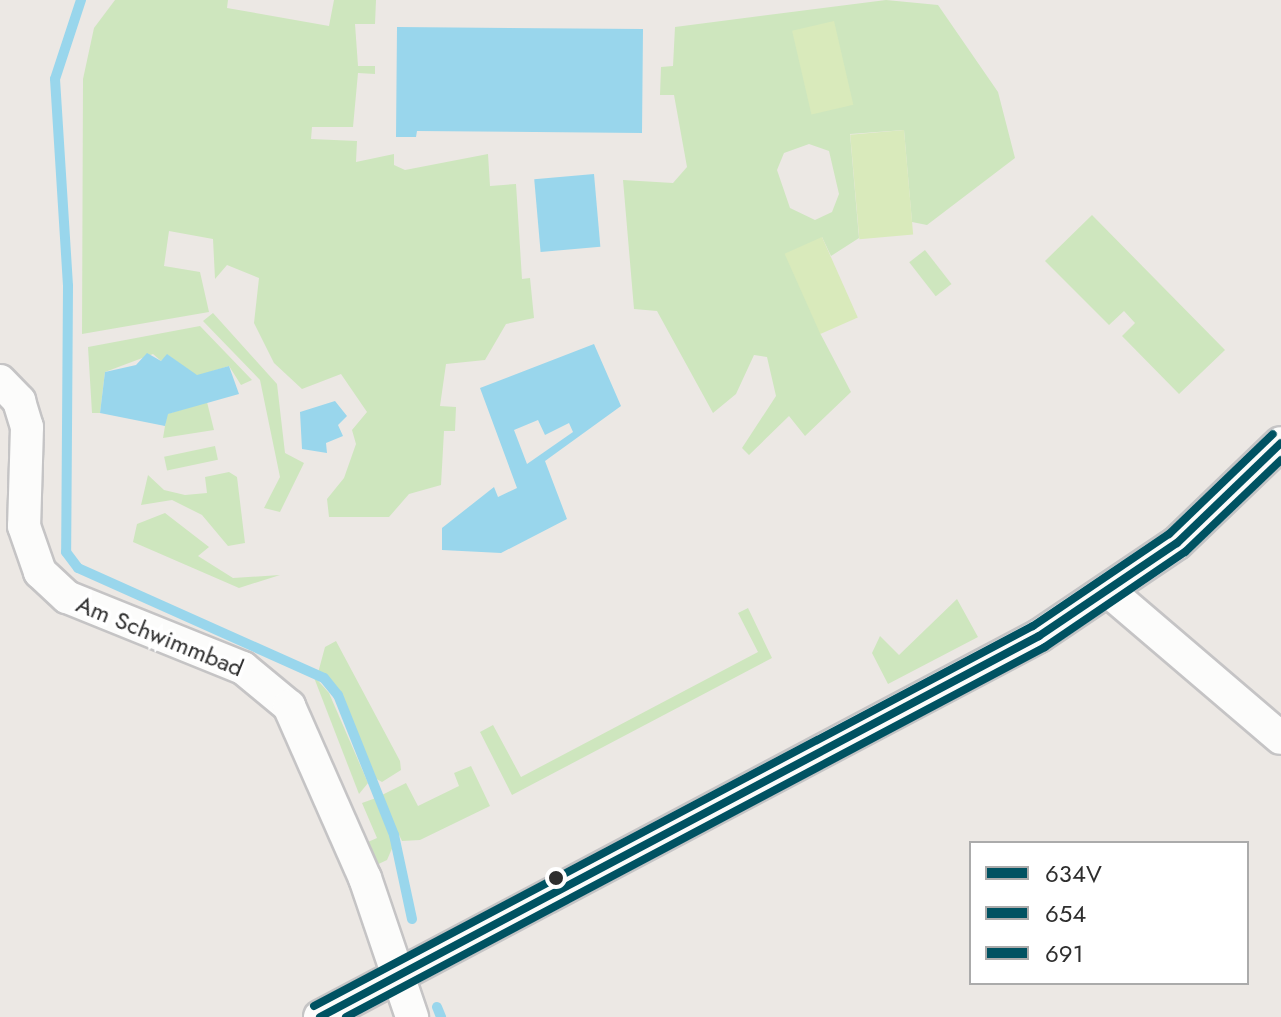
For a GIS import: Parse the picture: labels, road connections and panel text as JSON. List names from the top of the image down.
{
  "streets": {
    "street": ["Am Schwimmbad"]
  },
  "lines": ["transit line 691", "transit line 634V", "transit line 654"],
  "legend": ["634V", "654", "691"]
}
